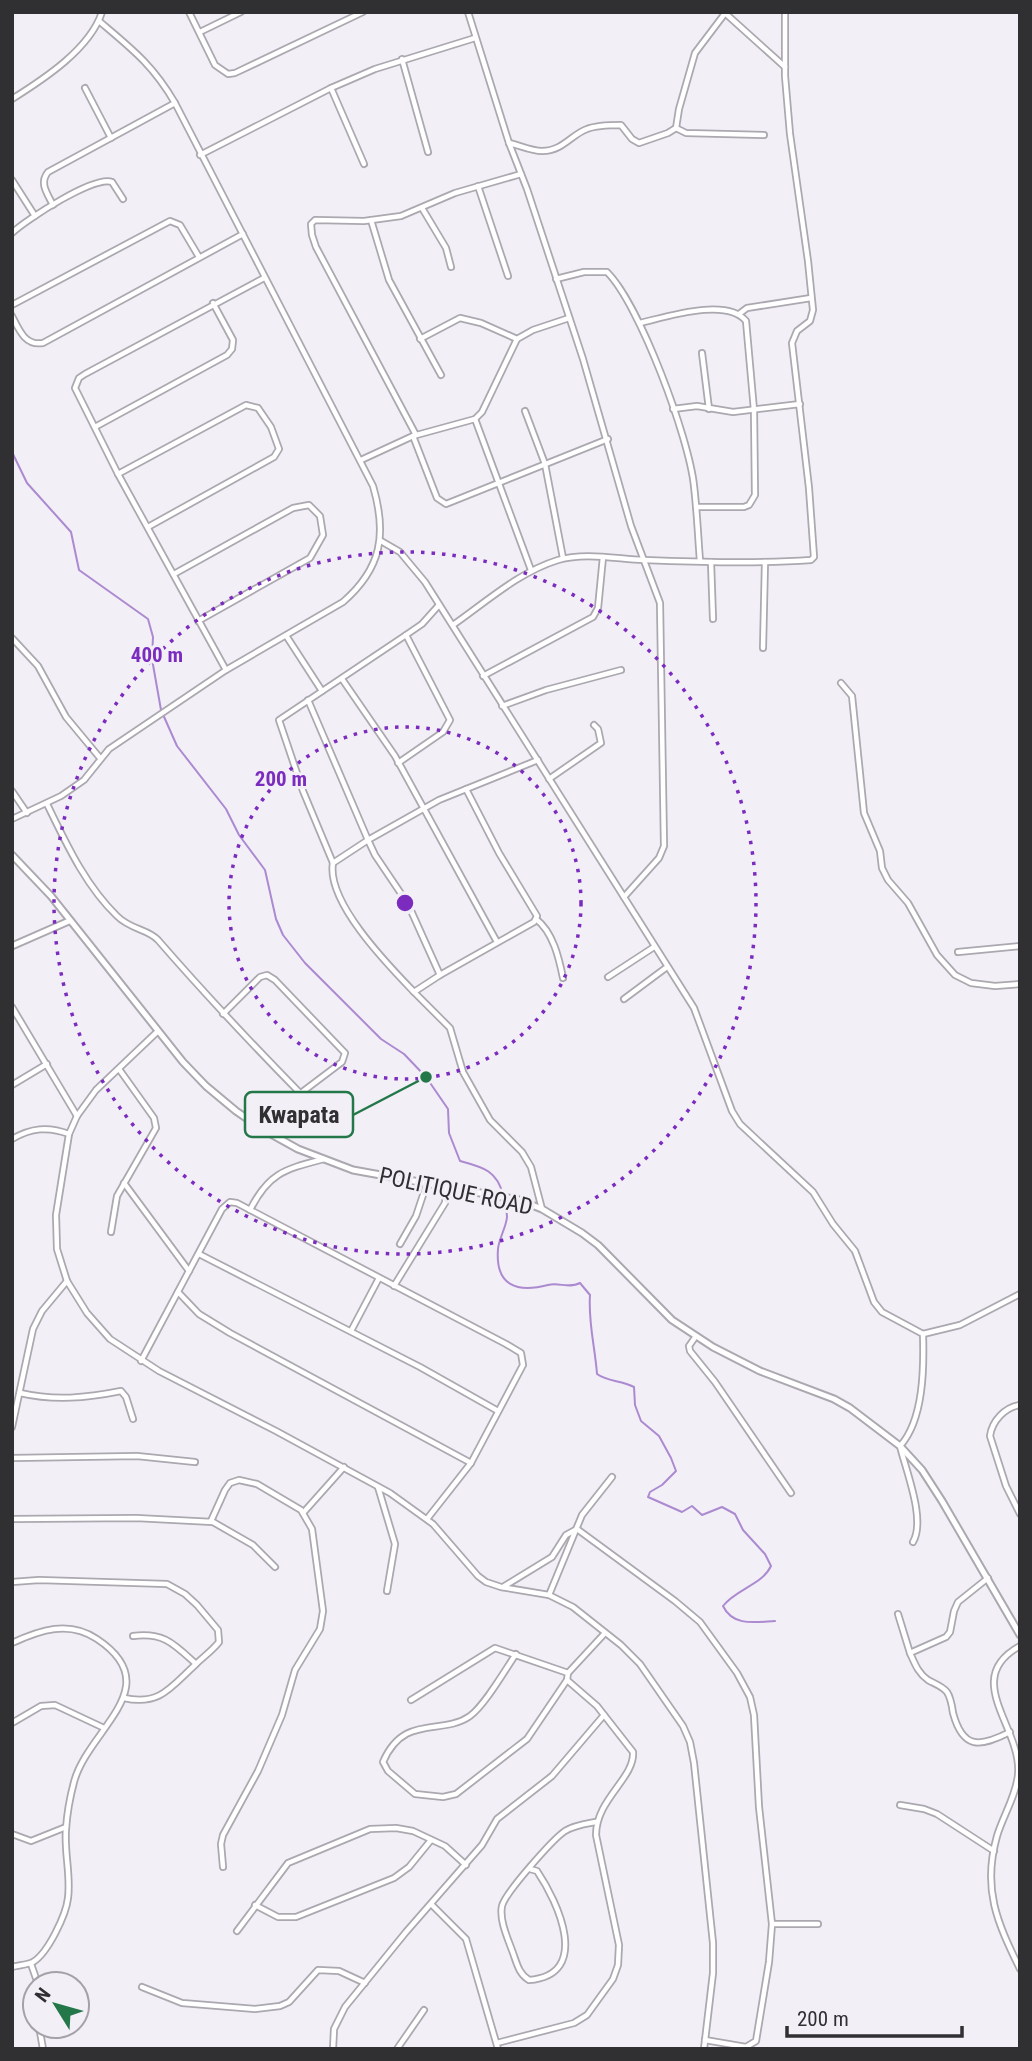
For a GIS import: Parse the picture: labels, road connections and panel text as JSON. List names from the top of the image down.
{
  "streets": {
    "street": ["POLITIQUE ROAD"]
  },
  "places": ["Kwapata"],
  "scale_bar": "200 m",
  "north": "top left",
  "rings": ["400 m", "200 m"]
}
